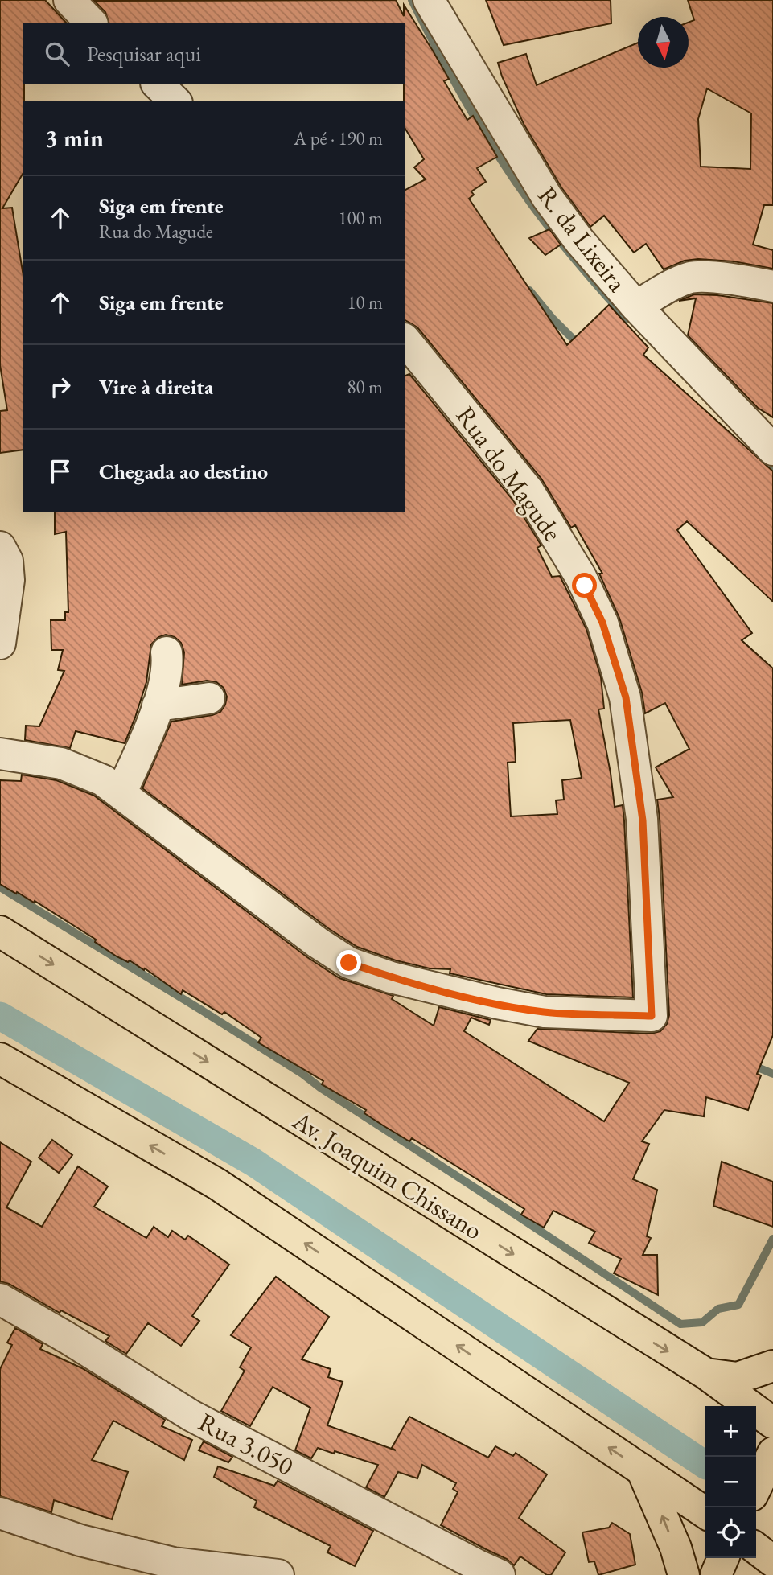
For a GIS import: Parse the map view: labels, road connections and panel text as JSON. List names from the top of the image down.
{
  "streets": {
    "main road": ["Av. Joaquim Chissano"],
    "street": ["R. da Lixeira", "Rua do Magude", "Rua 3.050"]
  },
  "north": "bottom",
  "page": {
    "search": "Pesquisar aqui",
    "heading": ["3 min", "A pé · 190 m"],
    "list": [
      ["Siga em frente", "Rua do Magude", "100 m"],
      ["Siga em frente", "10 m"],
      ["Vire à direita", "80 m"],
      "Chegada ao destino"
    ],
    "map_buttons": ["+", "−"]
  }
}
